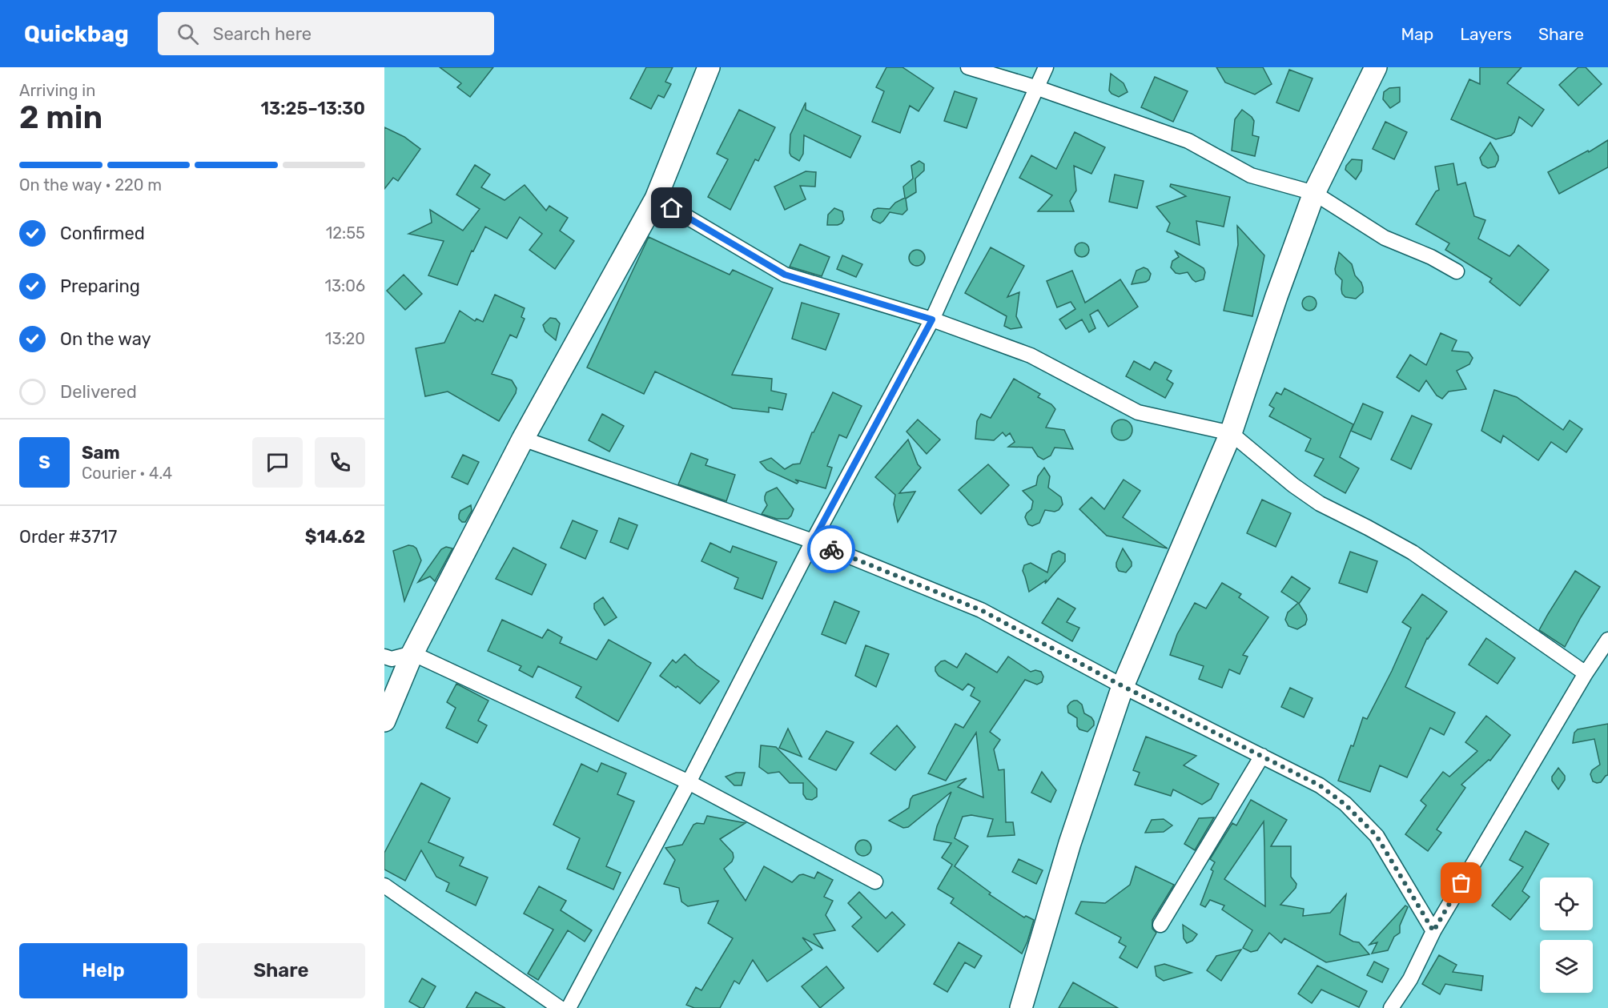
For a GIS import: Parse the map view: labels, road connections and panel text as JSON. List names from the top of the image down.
{
  "page": {
    "header": "Quickbag",
    "search": "Search here",
    "nav": ["Map", "Layers", "Share"],
    "heading": ["2 min", "Arriving in", "13:25–13:30"],
    "panel": [
      "Sam",
      "Courier · 4.4",
      "Order #3717",
      "$14.62"
    ],
    "bar": "On the way · 220 m",
    "list": [
      ["Confirmed", "12:55"],
      ["Preparing", "13:06"],
      ["On the way", "13:20"],
      "Delivered"
    ],
    "round": "S",
    "buttons": ["Help", "Share"]
  }
}
